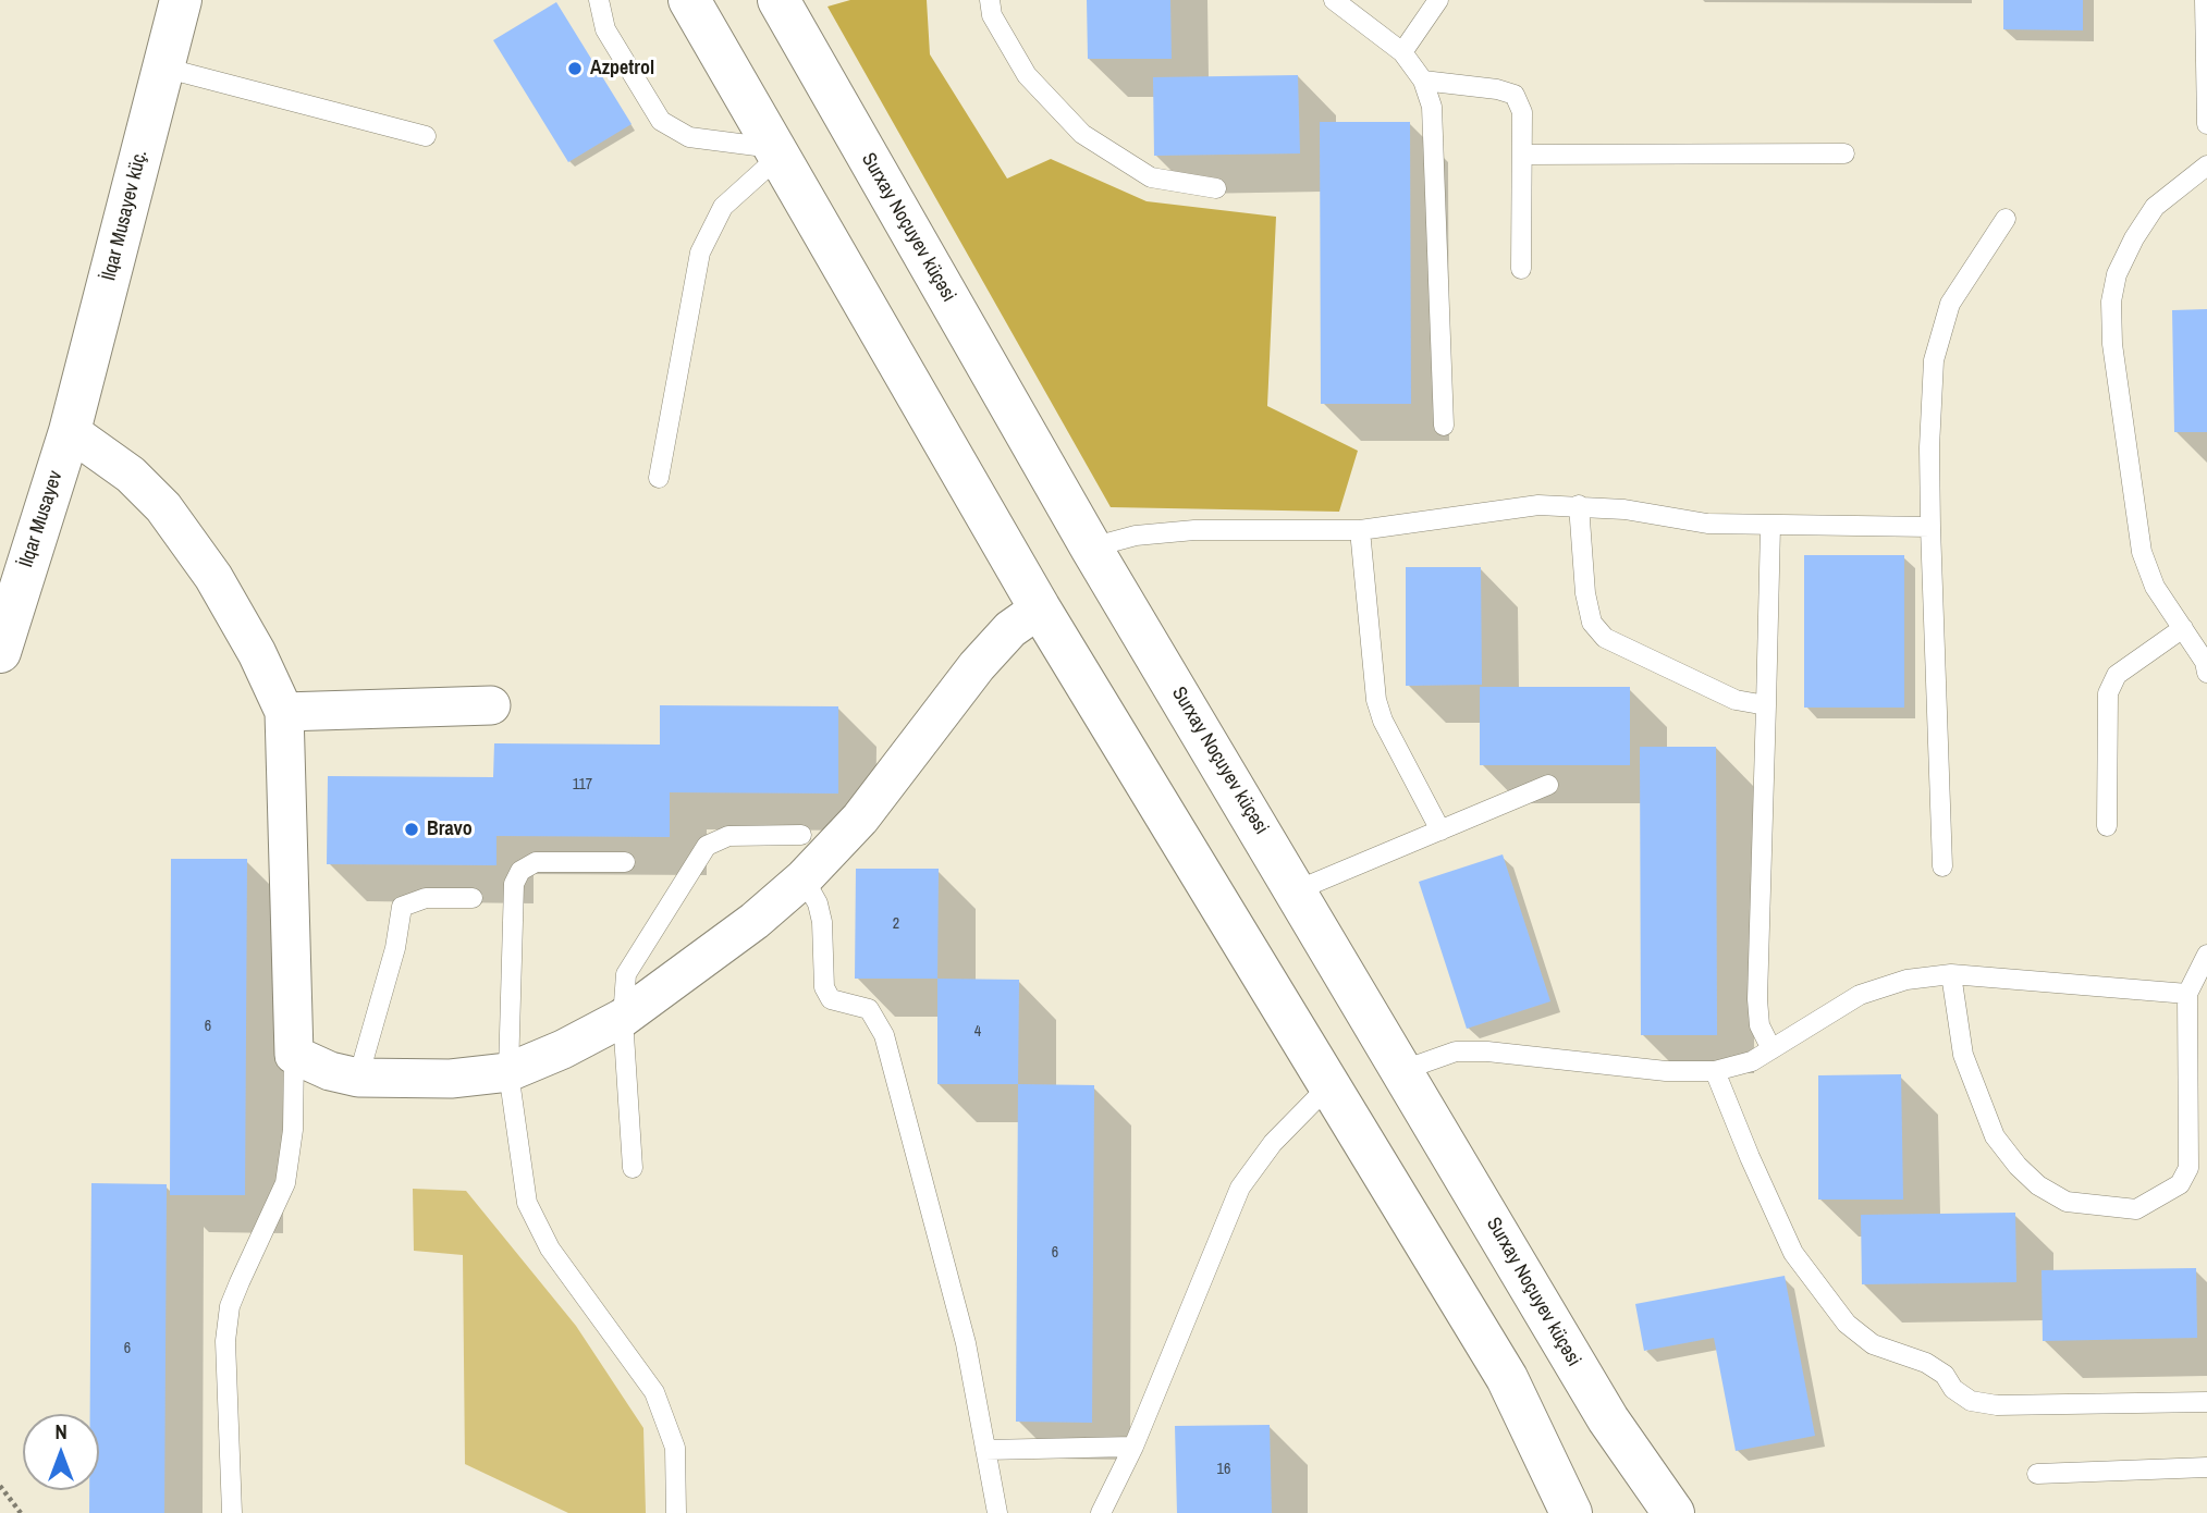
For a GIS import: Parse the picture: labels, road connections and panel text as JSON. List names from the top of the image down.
{
  "streets": {
    "street": ["İlqar Musayev küç.", "Surxay Noçuyev küçəsi", "İlqar Musayev"]
  },
  "crossings": [
    ["İlqar Musayev küç.", "İlqar Musayev"]
  ],
  "places": ["Azpetrol", "Bravo"],
  "house_numbers": [
    "117",
    "2",
    "6",
    "4",
    "6",
    "6",
    "16"
  ],
  "north": "top"
}
